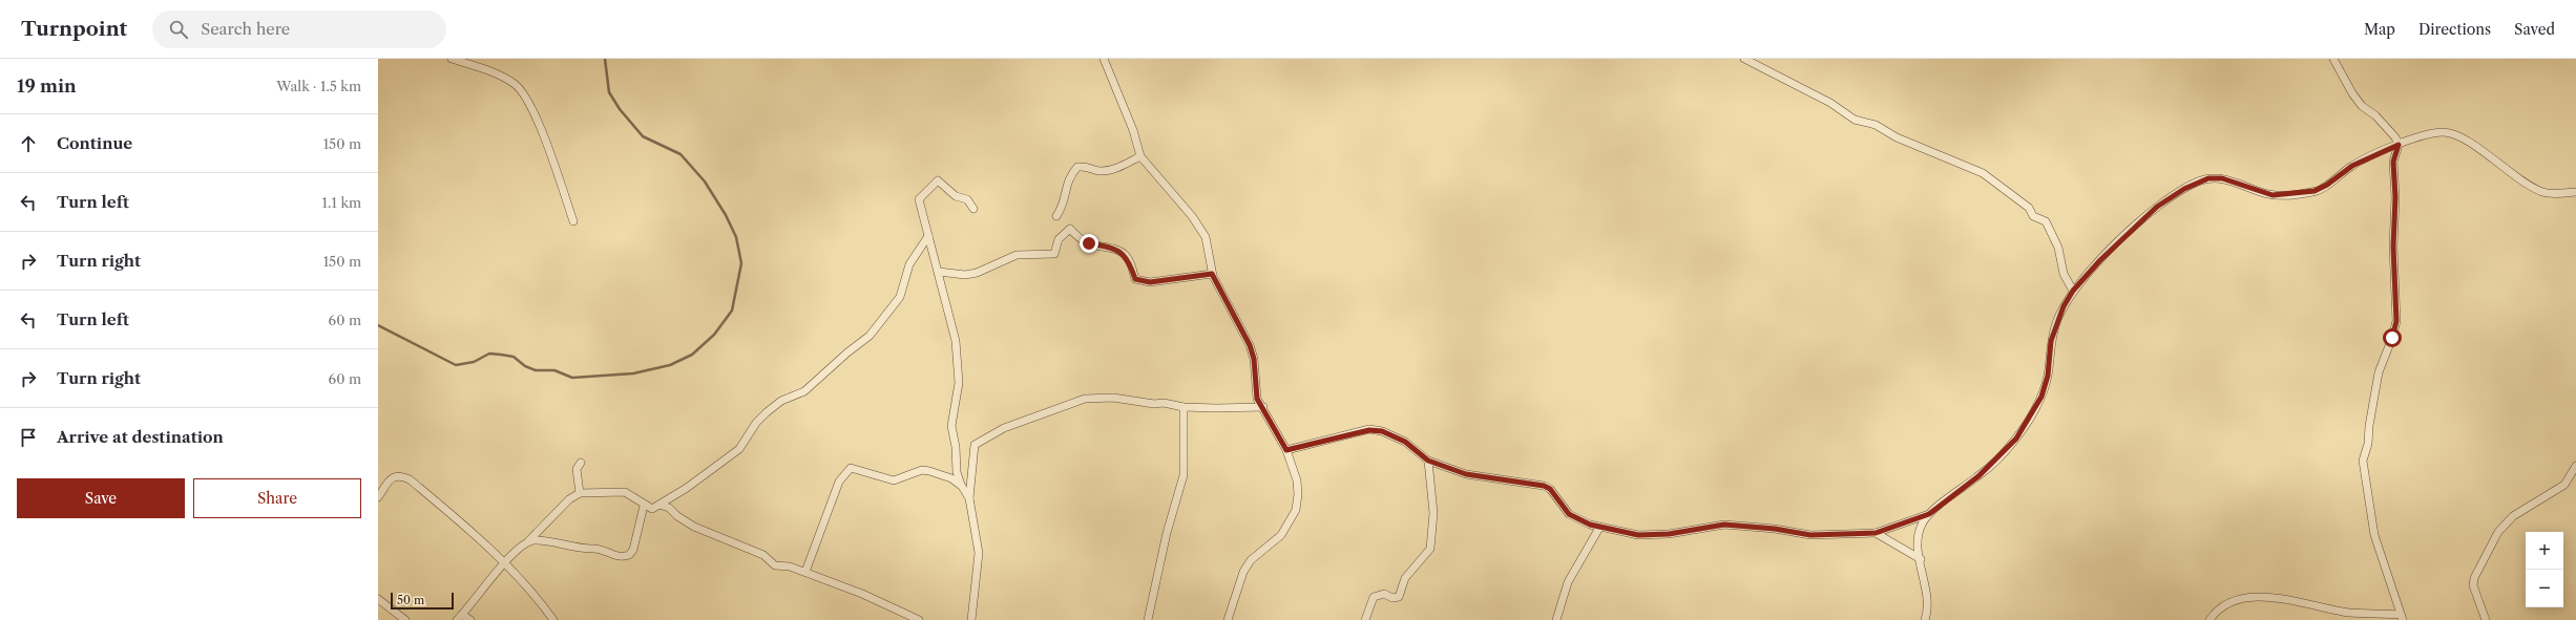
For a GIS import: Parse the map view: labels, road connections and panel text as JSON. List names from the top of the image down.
{
  "scale_bar": "50 m",
  "page": {
    "header": "Turnpoint",
    "search": "Search here",
    "nav": ["Map", "Directions", "Saved"],
    "heading": ["19 min", "Walk · 1.5 km"],
    "list": [
      ["Continue", "150 m"],
      ["Turn left", "1.1 km"],
      ["Turn right", "150 m"],
      ["Turn left", "60 m"],
      ["Turn right", "60 m"],
      "Arrive at destination"
    ],
    "buttons": ["Save", "Share"],
    "map_buttons": ["+", "−"],
    "scale": "50 m"
  }
}
